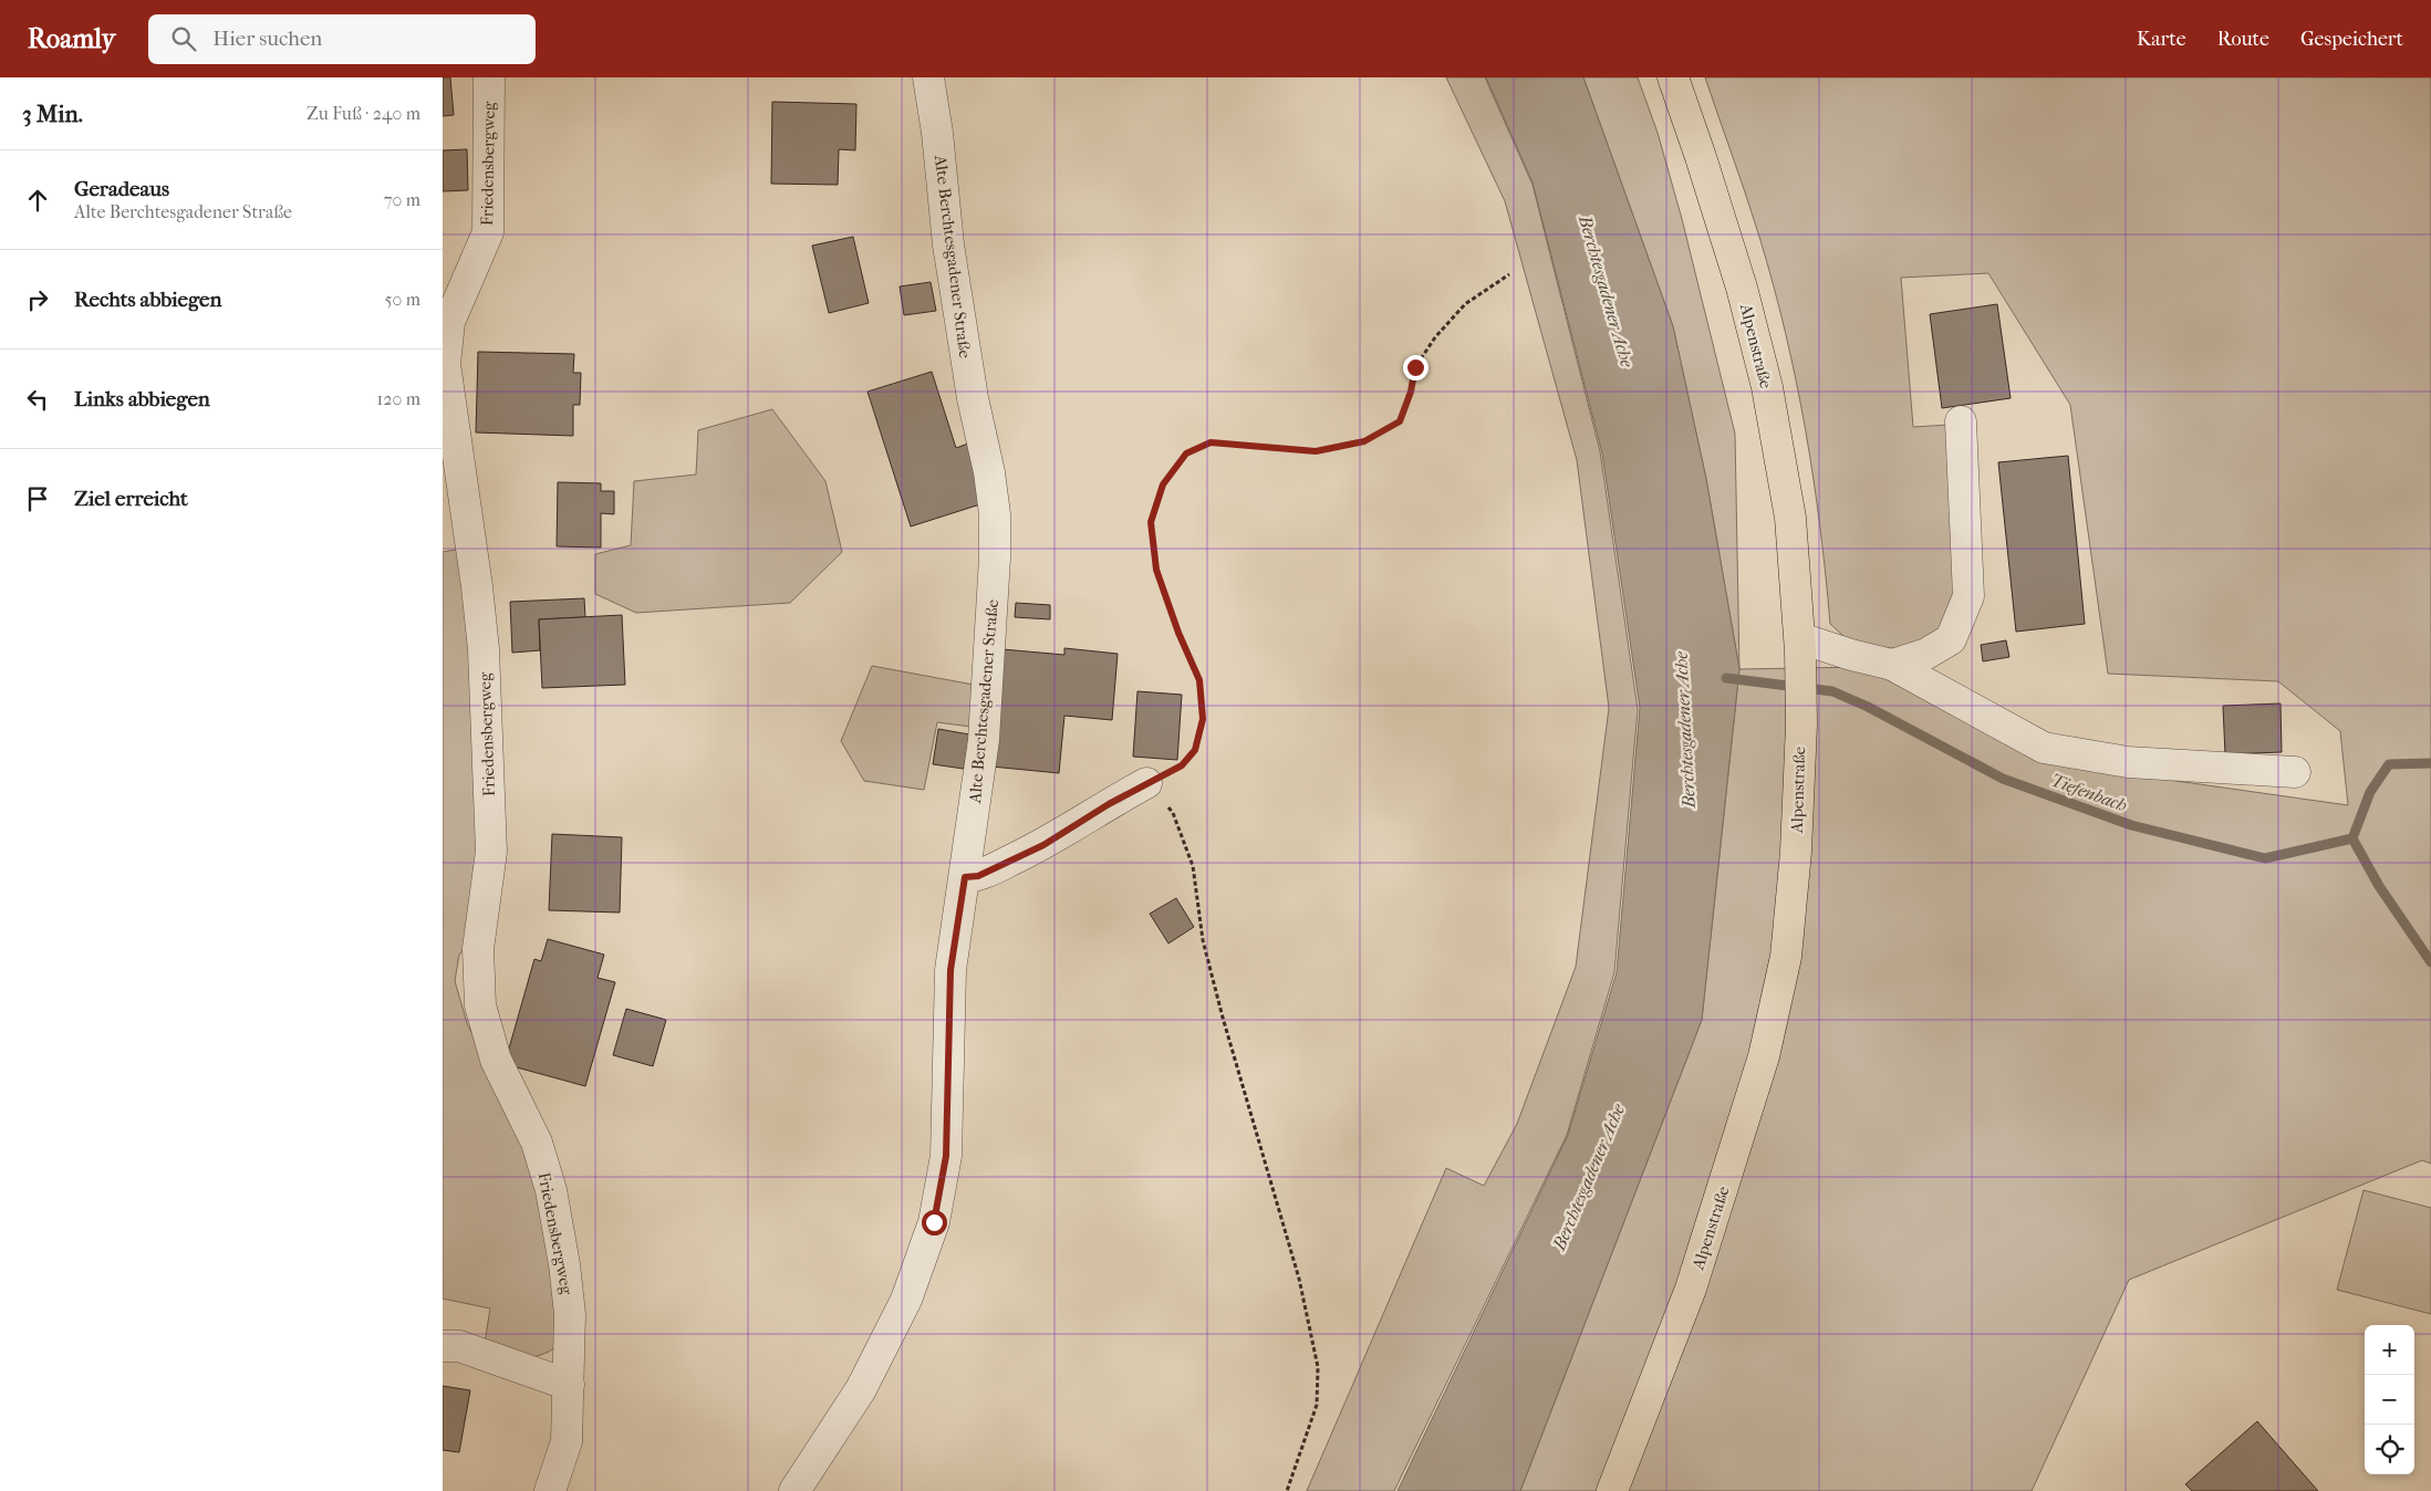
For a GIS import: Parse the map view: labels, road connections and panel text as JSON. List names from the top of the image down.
{
  "streets": {
    "main road": ["Alpenstraße"],
    "street": ["Friedensbergweg", "Alte Berchtesgadener Straße"]
  },
  "water": ["Berchtesgadener Ache", "Tiefenbach"],
  "page": {
    "header": "Roamly",
    "search": "Hier suchen",
    "nav": ["Karte", "Route", "Gespeichert"],
    "heading": ["3 Min.", "Zu Fuß · 240 m"],
    "list": [
      ["Geradeaus", "Alte Berchtesgadener Straße", "70 m"],
      ["Rechts abbiegen", "50 m"],
      ["Links abbiegen", "120 m"],
      "Ziel erreicht"
    ],
    "map_buttons": ["+", "−"]
  }
}
